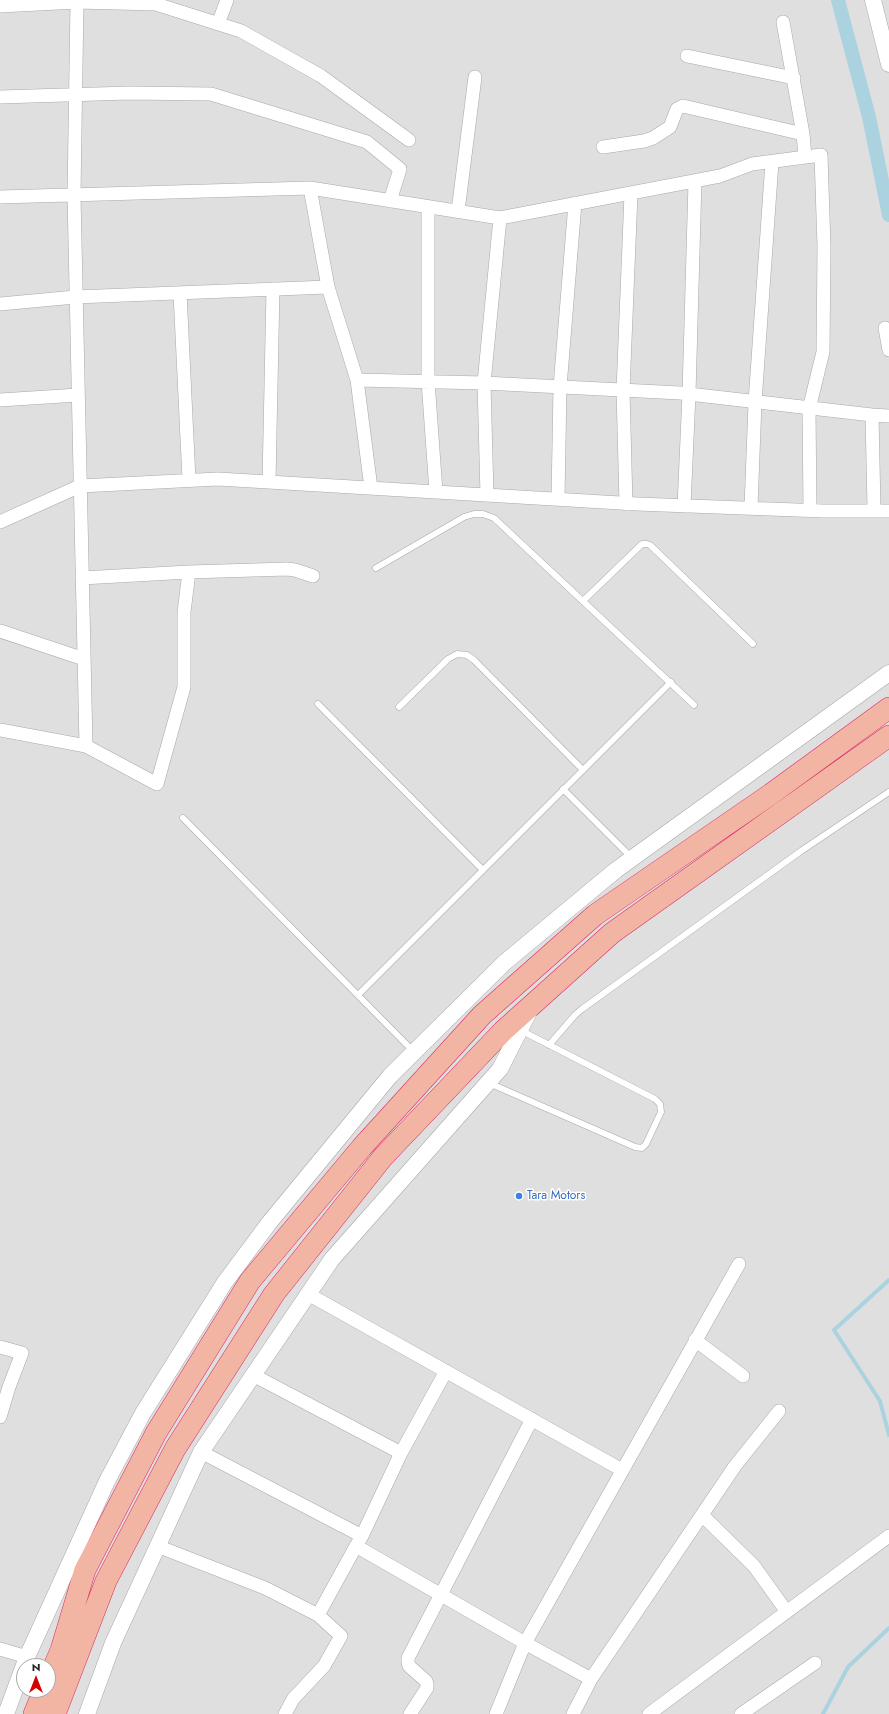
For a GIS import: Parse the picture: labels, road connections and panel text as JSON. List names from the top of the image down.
{
  "places": ["Tara Motors"],
  "north": "top"
}
